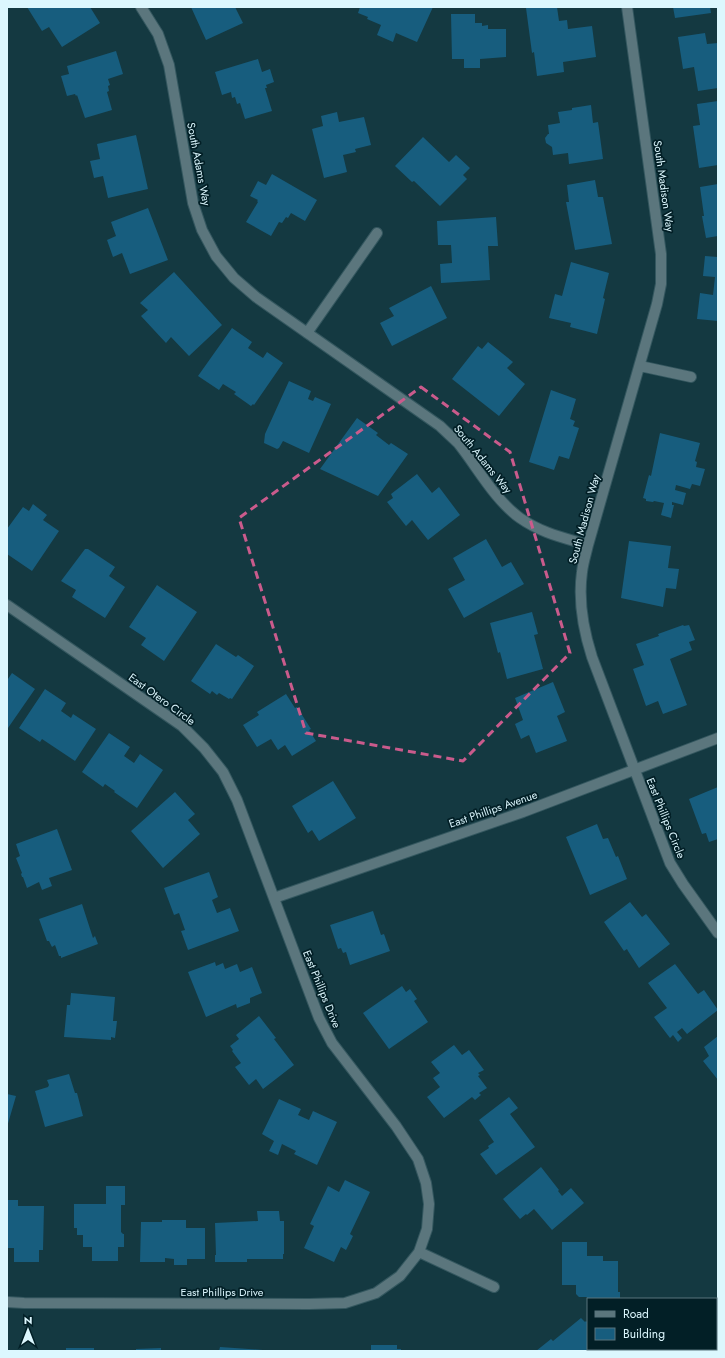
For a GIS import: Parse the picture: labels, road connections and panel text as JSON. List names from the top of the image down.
{
  "streets": {
    "street": [
      "South Adams Way",
      "South Madison Way",
      "East Otero Circle",
      "East Phillips Avenue",
      "East Phillips Circle",
      "East Phillips Drive"
    ]
  },
  "crossings": [
    ["South Adams Way", "South Madison Way"],
    ["South Madison Way", "East Phillips Avenue"],
    ["South Madison Way", "East Phillips Circle"],
    ["East Otero Circle", "East Phillips Avenue"],
    ["East Otero Circle", "East Phillips Drive"],
    ["East Phillips Avenue", "East Phillips Circle"],
    ["East Phillips Avenue", "East Phillips Drive"]
  ],
  "legend": ["Road", "Building"],
  "north": "top"
}
